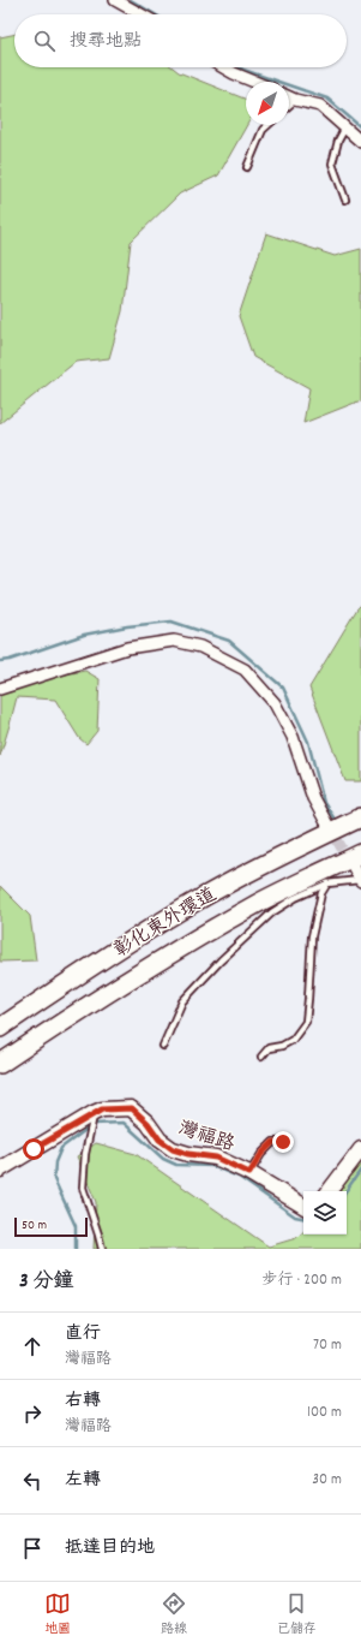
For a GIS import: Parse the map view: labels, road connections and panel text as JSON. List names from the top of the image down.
{
  "streets": {
    "main road": ["彰化東外環道"],
    "street": ["灣福路"]
  },
  "scale_bar": "50 m",
  "north": "bottom left",
  "page": {
    "search": "搜尋地點",
    "scale": "50 m",
    "heading": ["3 分鐘", "步行 · 200 m"],
    "list": [
      ["直行", "灣福路", "70 m"],
      ["右轉", "灣福路", "100 m"],
      ["左轉", "30 m"],
      "抵達目的地"
    ],
    "nav": ["地圖", "路線", "已儲存"]
  }
}
